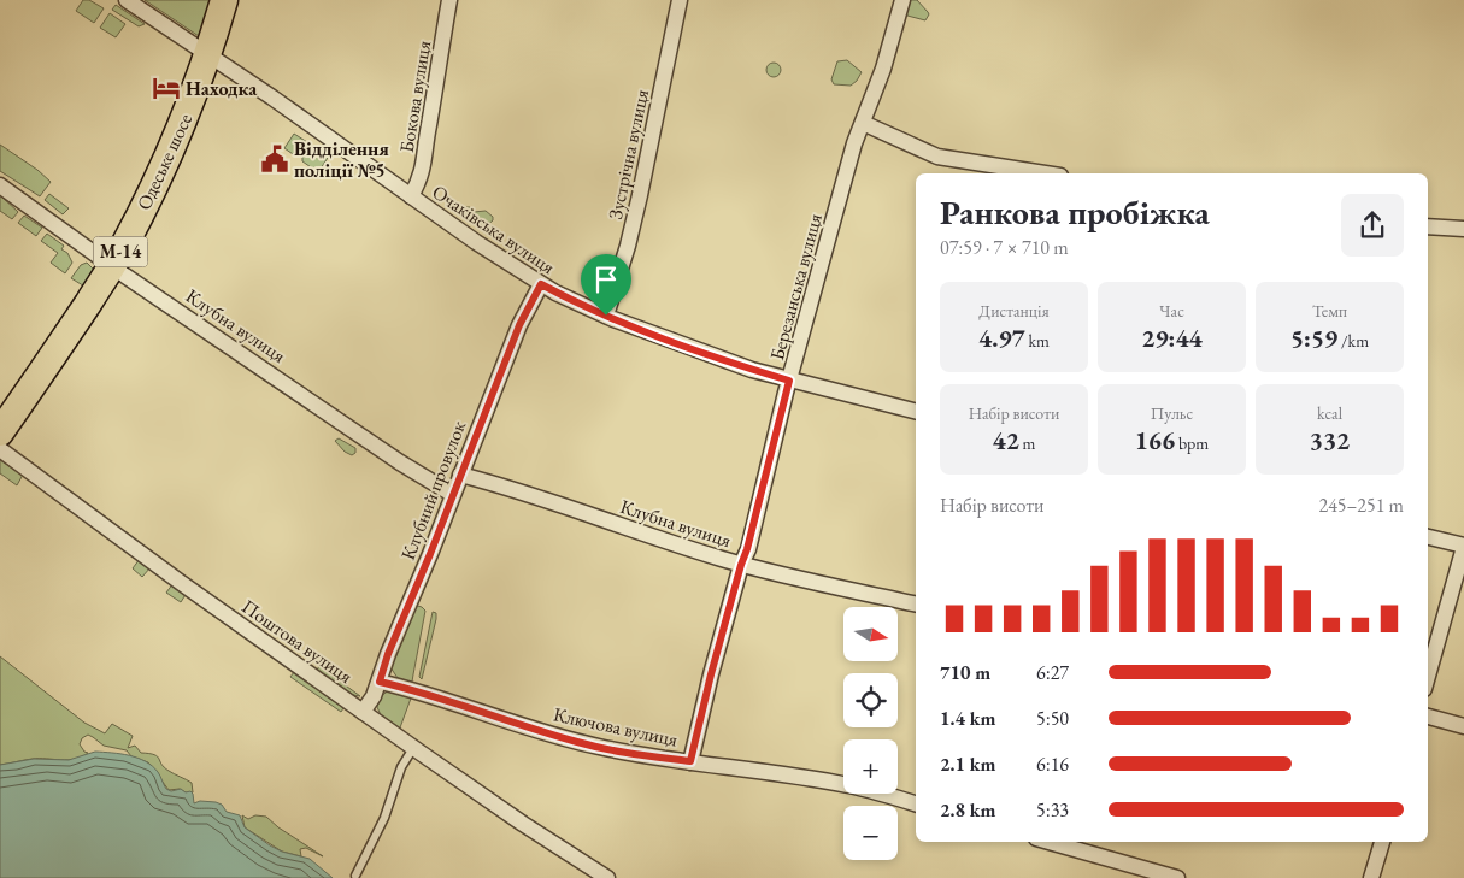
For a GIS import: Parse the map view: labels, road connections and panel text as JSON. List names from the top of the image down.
{
  "streets": {
    "highway": ["Одеське шосе", "М-14"],
    "street": [
      "Бокова вулиця",
      "Зустрічна вулиця",
      "Очаківська вулиця",
      "Березанська вулиця",
      "Клубна вулиця",
      "Клубний провулок",
      "Поштова вулиця",
      "Ключова вулиця"
    ]
  },
  "crossings": [
    ["Бокова вулиця", "Очаківська вулиця"],
    ["Зустрічна вулиця", "Очаківська вулиця"],
    ["Одеське шосе", "Очаківська вулиця"],
    ["Одеське шосе", "Клубна вулиця"],
    ["Очаківська вулиця", "Березанська вулиця"],
    ["Очаківська вулиця", "Клубний провулок"],
    ["Березанська вулиця", "Клубна вулиця"],
    ["Березанська вулиця", "Ключова вулиця"],
    ["Клубна вулиця", "Клубний провулок"],
    ["Клубний провулок", "Поштова вулиця"],
    ["Клубний провулок", "Ключова вулиця"]
  ],
  "places": {
    "hotel": ["Находка"],
    "public building": ["Відділення поліції №5"]
  },
  "north": "right",
  "page": {
    "heading": ["Ранкова пробіжка", "07:59 · 7 × 710 m"],
    "stats": [
      ["Дистанція", "4.97 km"],
      ["Час", "29:44"],
      ["Темп", "5:59 /km"],
      ["Набір висоти", "42 m"],
      ["Пульс", "166 bpm"],
      ["kcal", "332"]
    ],
    "chart": ["Набір висоти", "245–251 m"],
    "map_buttons": ["+", "−"],
    "list": [
      {
        "name": "710 m",
        "note": "6:27"
      },
      {
        "name": "1.4 km",
        "note": "5:50"
      },
      {
        "name": "2.1 km",
        "note": "6:16"
      },
      {
        "name": "2.8 km",
        "note": "5:33"
      }
    ]
  }
}
